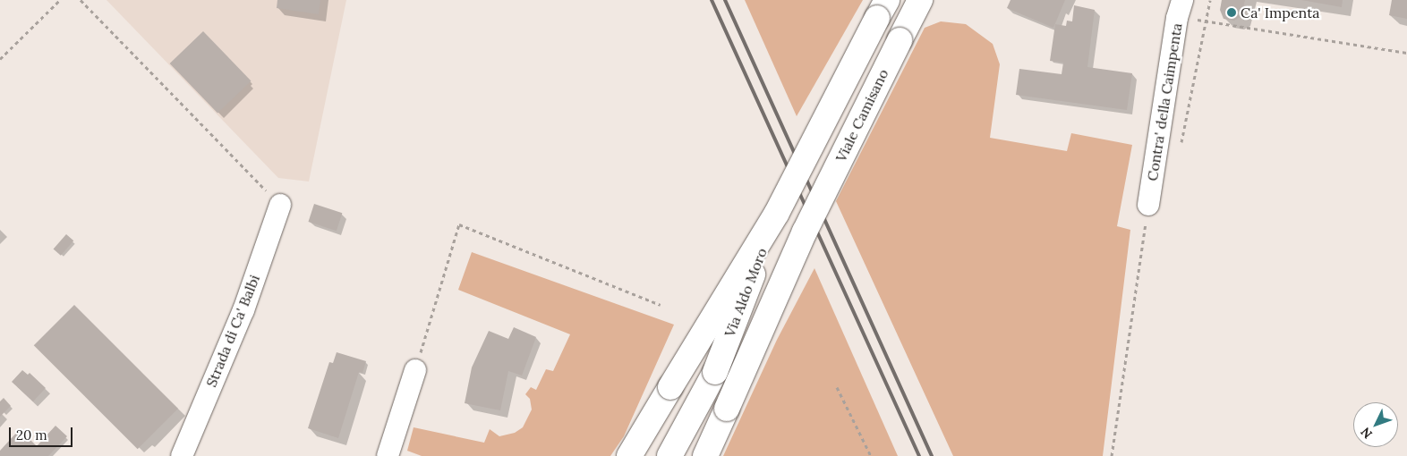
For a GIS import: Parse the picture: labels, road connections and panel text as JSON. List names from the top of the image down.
{
  "streets": {
    "main road": ["Viale Camisano", "Via Aldo Moro"],
    "street": ["Contra' della Caimpenta", "Strada di Ca' Balbi"]
  },
  "crossings": [
    ["Viale Camisano", "Via Aldo Moro"]
  ],
  "places": ["Ca' Impenta"],
  "scale_bar": "20 m",
  "north": "bottom left"
}
